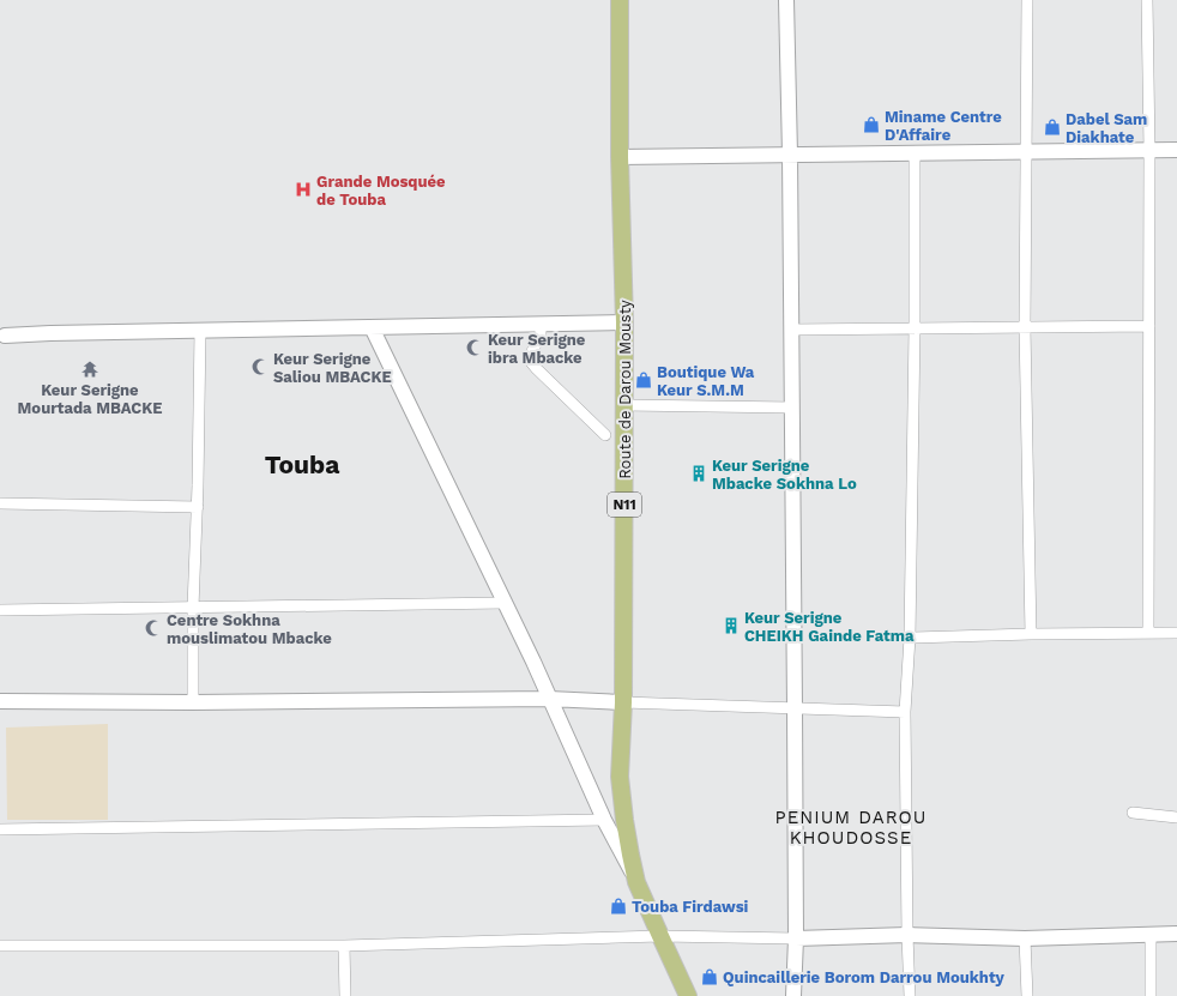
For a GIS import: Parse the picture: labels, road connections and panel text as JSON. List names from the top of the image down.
{
  "streets": {
    "main road": ["Route de Darou Mousty", "N11"]
  },
  "districts": ["Touba", "PENIUM DAROU KHOUDOSSE"],
  "places": {
    "shop": [
      "Miname Centre D'Affaire",
      "Dabel Sam Diakhate",
      "Boutique Wa Keur S.M.M",
      "Touba Firdawsi",
      "Quincaillerie Borom Darrou Moukhty"
    ],
    "hospital": ["Grande Mosquée de Touba"],
    "mosque": ["Keur Serigne ibra Mbacke", "Keur Serigne Saliou MBACKE", "Centre Sokhna mouslimatou Mbacke"],
    "temple": ["Keur Serigne Mourtada MBACKE"],
    "building": ["Keur Serigne Mbacke Sokhna Lo", "Keur Serigne CHEIKH Gainde Fatma"]
  }
}
